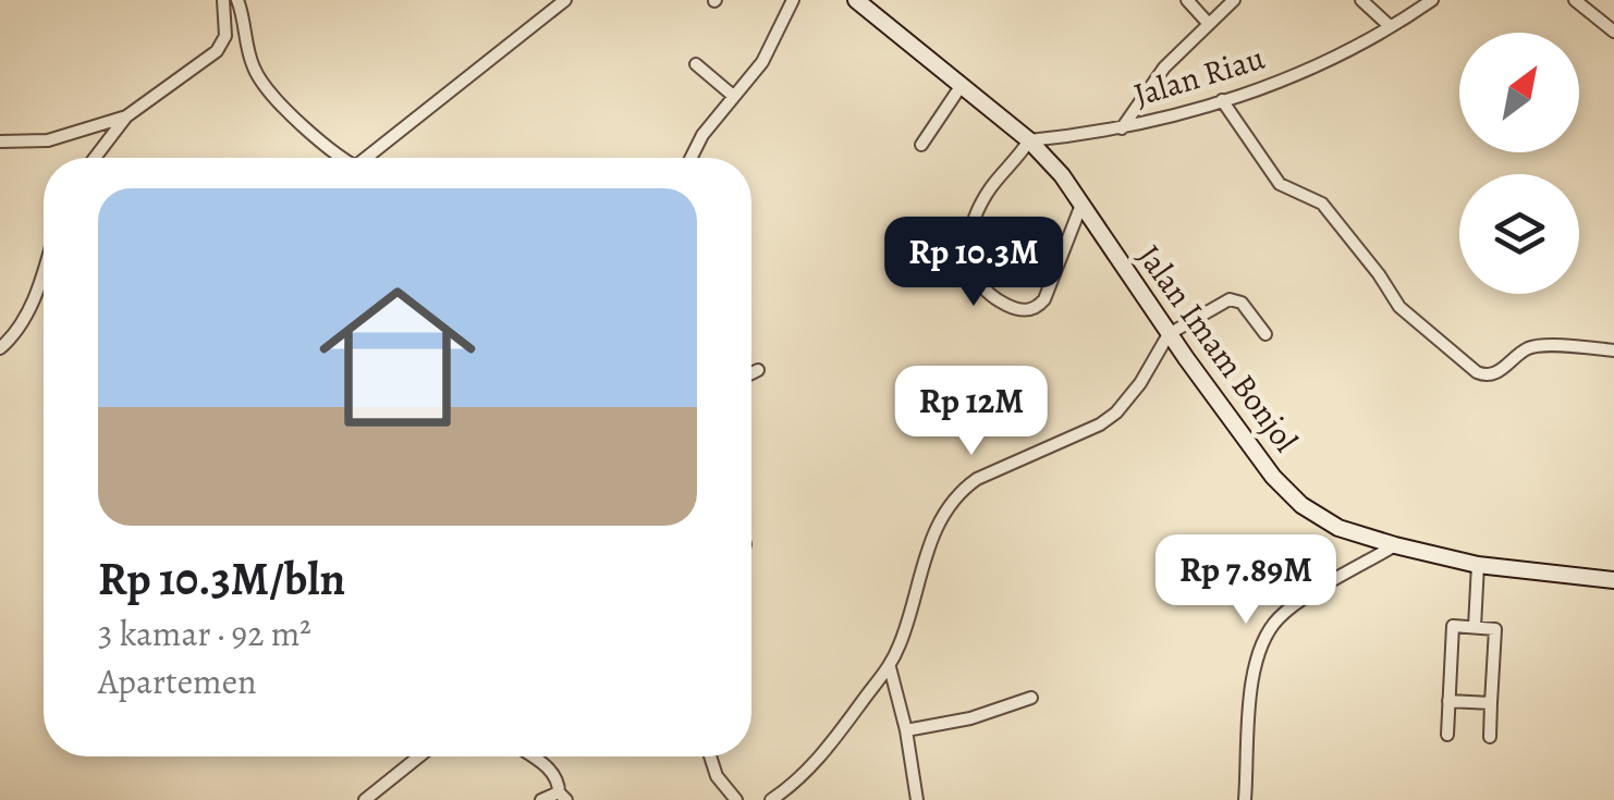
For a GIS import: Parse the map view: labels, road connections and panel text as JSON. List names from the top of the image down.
{
  "streets": {
    "main road": ["Jalan Imam Bonjol"],
    "street": ["Jalan Riau"]
  },
  "crossings": [
    ["Jalan Riau", "Jalan Imam Bonjol"]
  ],
  "north": "top right",
  "page": {
    "list": [
      {
        "name": "Rp 10.3M/bln",
        "note": "3 kamar · 92 m² · Apartemen"
      }
    ],
    "price": ["Rp 10.3M", "Rp 12M", "Rp 7.89M"]
  }
}
